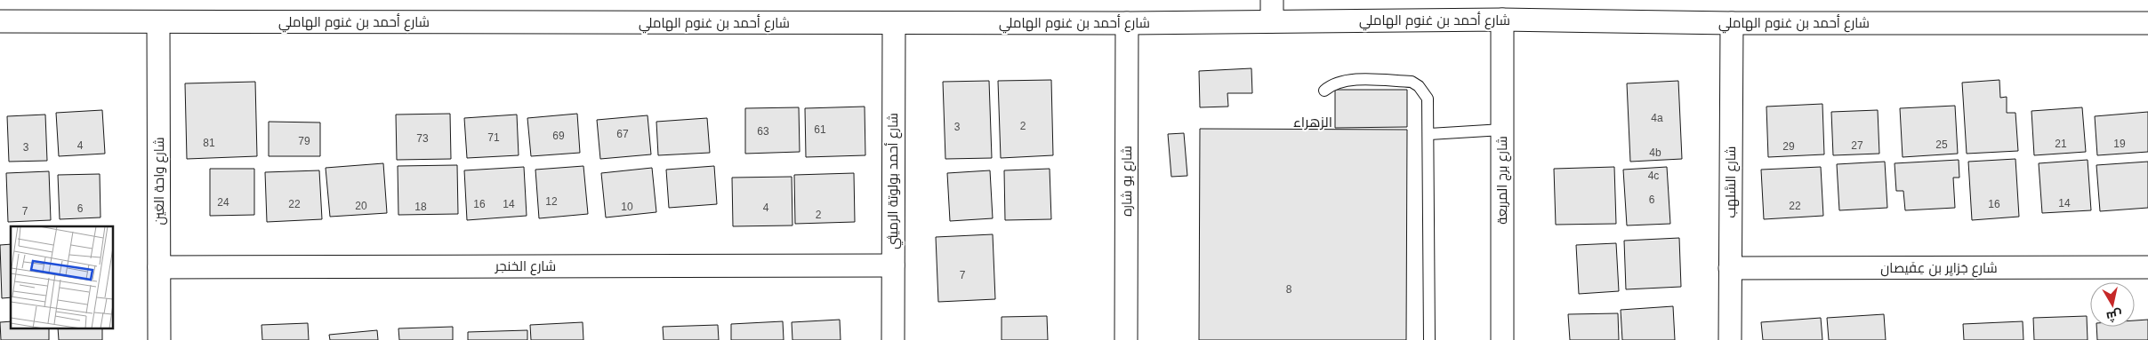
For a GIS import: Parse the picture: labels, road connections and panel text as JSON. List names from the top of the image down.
{
  "streets": {
    "street": [
      "شارع أحمد بن غنوم الهاملي",
      "شارع برج المربعة",
      "شارع واحة العَين",
      "شارع أحمد بولوتة الرميثي",
      "شارع بو شاره",
      "شارع السَّلهب",
      "شارع الخنجر",
      "شارع جَزايِر بن عِفَيصان"
    ]
  },
  "crossings": [
    ["شارع أحمد بن غنوم الهاملي", "شارع برج المربعة"],
    ["شارع أحمد بن غنوم الهاملي", "شارع واحة العَين"],
    ["شارع أحمد بن غنوم الهاملي", "شارع أحمد بولوتة الرميثي"],
    ["شارع أحمد بن غنوم الهاملي", "شارع بو شاره"],
    ["شارع أحمد بن غنوم الهاملي", "شارع السَّلهب"],
    ["شارع واحة العَين", "شارع الخنجر"],
    ["شارع أحمد بولوتة الرميثي", "شارع الخنجر"],
    ["شارع السَّلهب", "شارع جَزايِر بن عِفَيصان"]
  ],
  "districts": ["الزهراء"],
  "house_numbers": [
    "4a",
    "2",
    "3",
    "61",
    "63",
    "67",
    "69",
    "71",
    "73",
    "79",
    "81",
    "21",
    "19",
    "25",
    "4",
    "27",
    "29",
    "3",
    "4b",
    "4c",
    "6",
    "12",
    "24",
    "14",
    "22",
    "16",
    "14",
    "16",
    "20",
    "22",
    "18",
    "10",
    "4",
    "6",
    "7",
    "2",
    "7",
    "8"
  ],
  "north": "bottom"
}
